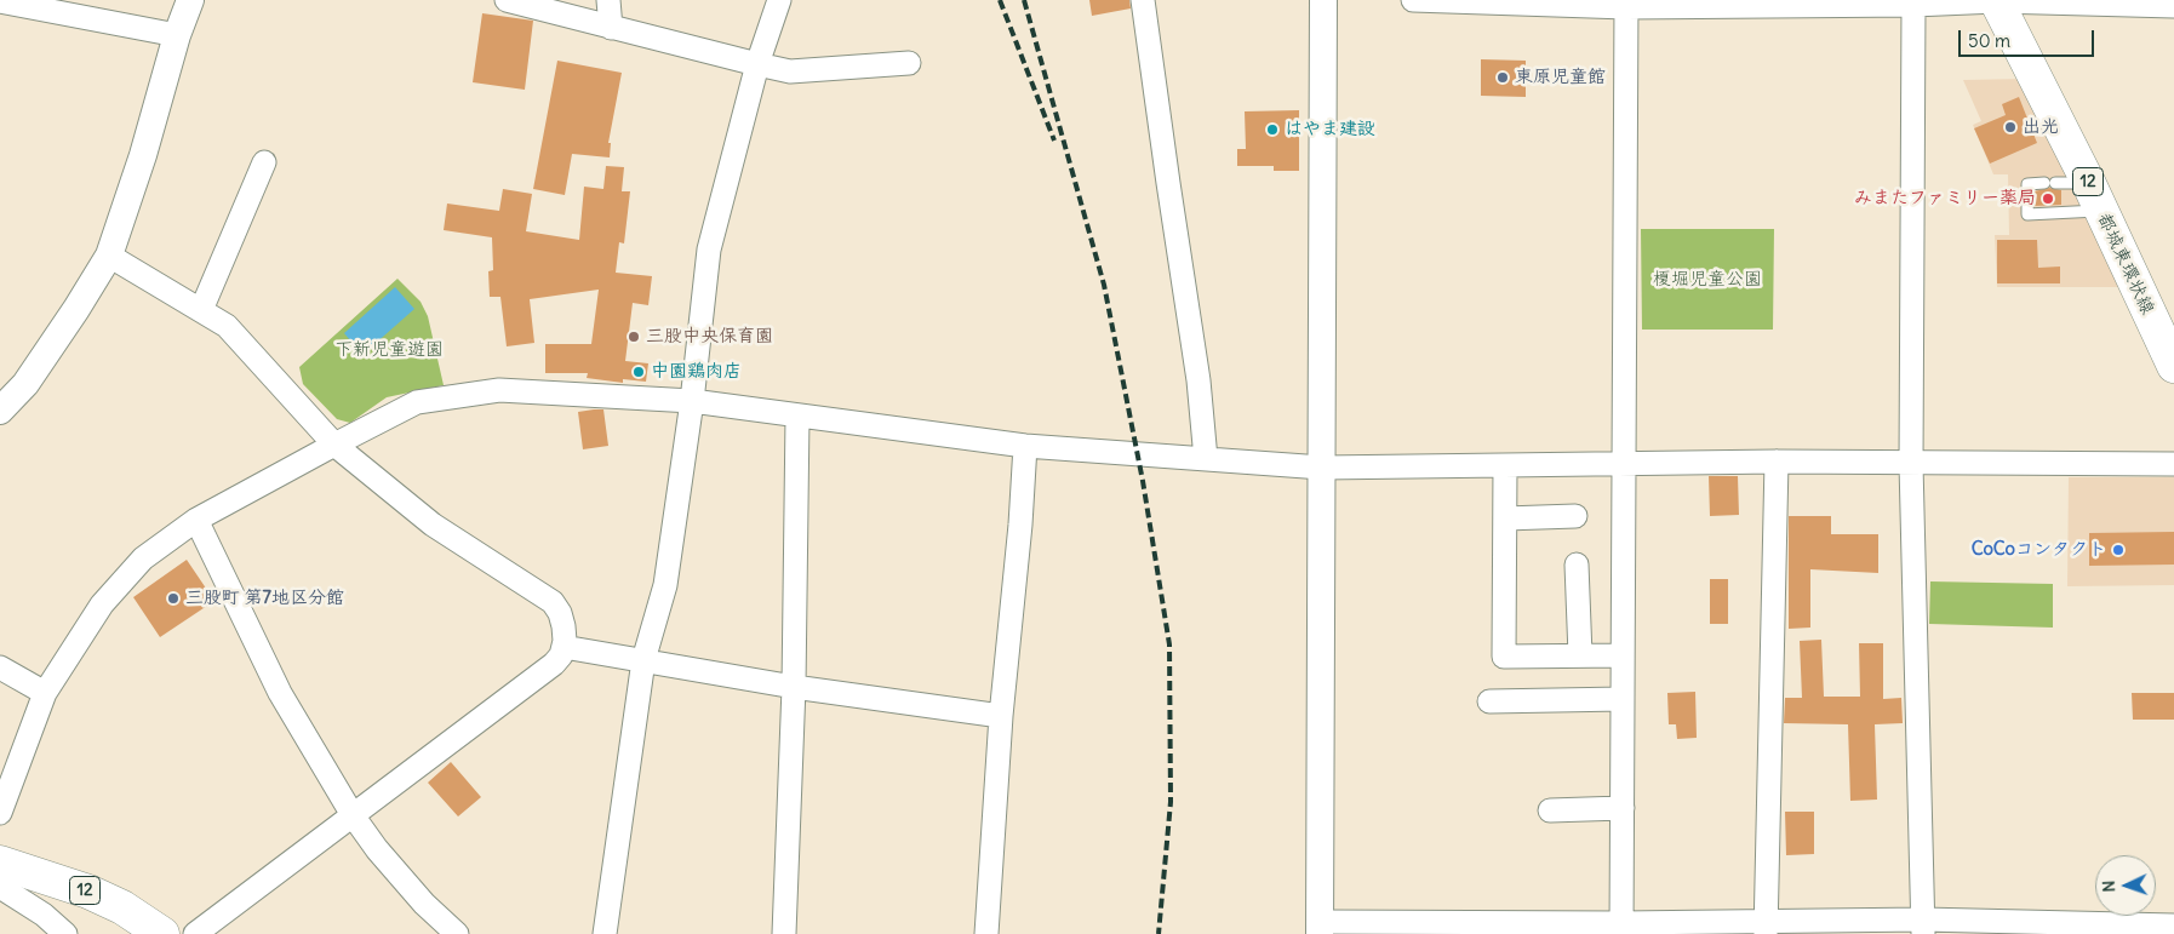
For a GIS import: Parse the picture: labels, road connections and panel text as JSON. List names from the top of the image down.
{
  "streets": {
    "main road": ["12", "都城東環状線"]
  },
  "parks": ["榎堀児童公園", "下新児童遊園"],
  "places": [
    "東原児童館",
    "出光",
    "はやま建設",
    "みまたファミリー薬局",
    "三股中央保育園",
    "中園鶏肉店",
    "CoCoコンタクト",
    "三股町 第7地区分館"
  ],
  "scale_bar": "50 m",
  "north": "left"
}
